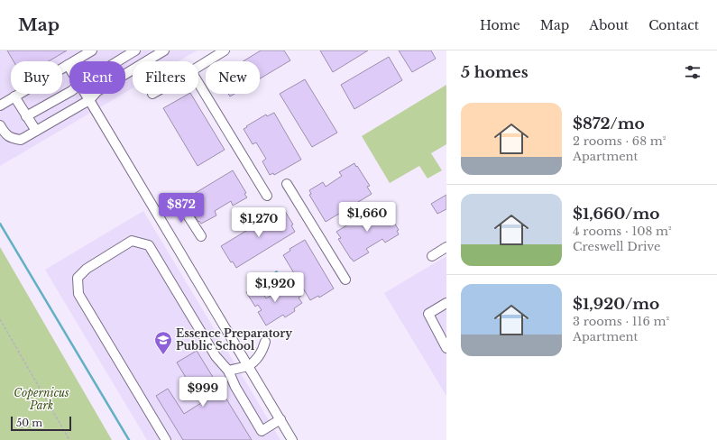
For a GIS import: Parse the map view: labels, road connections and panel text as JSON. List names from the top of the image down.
{
  "parks": ["Copernicus Park"],
  "places": {
    "school or university": ["Essence Preparatory Public School"]
  },
  "scale_bar": "50 m",
  "page": {
    "header": "Map",
    "nav": [
      "Home",
      "Map",
      "About",
      "Contact"
    ],
    "heading": "5 homes",
    "chip": [
      "Buy",
      "Rent",
      "Filters",
      "New"
    ],
    "list": [
      {
        "name": "$872/mo",
        "note": "2 rooms · 68 m² · Apartment"
      },
      {
        "name": "$1,660/mo",
        "note": "4 rooms · 108 m² · Creswell Drive"
      },
      {
        "name": "$1,920/mo",
        "note": "3 rooms · 116 m² · Apartment"
      }
    ],
    "price": [
      "$872",
      "$1,660",
      "$1,270",
      "$1,920",
      "$999"
    ],
    "scale": "50 m"
  }
}
